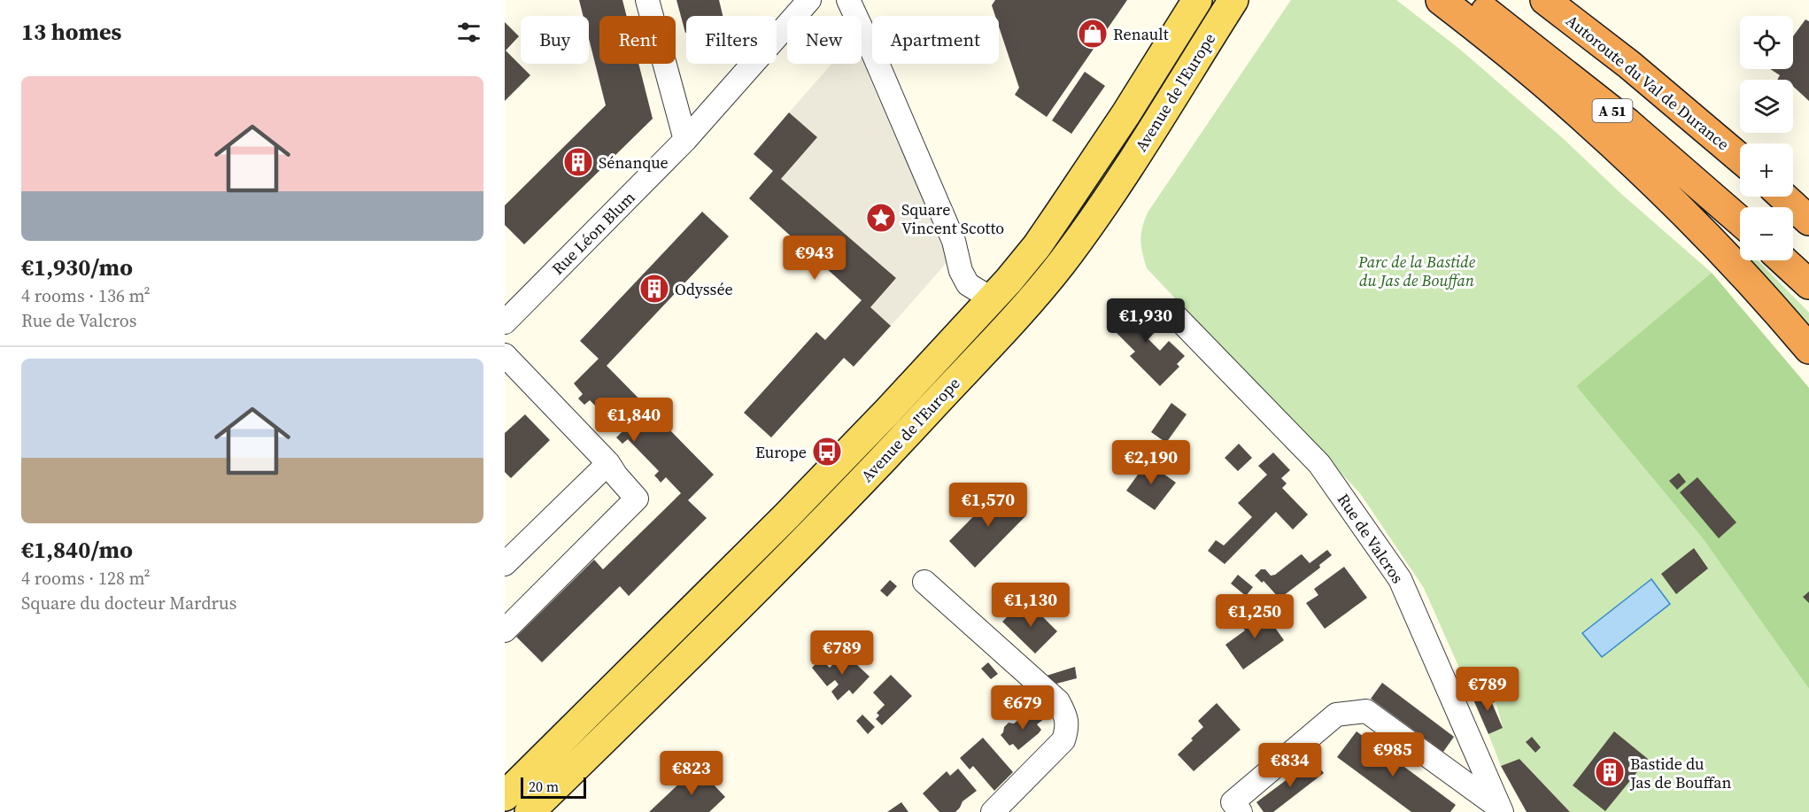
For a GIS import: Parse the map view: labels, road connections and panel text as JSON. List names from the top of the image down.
{
  "streets": {
    "highway": ["Autoroute du Val de Durance", "A 51"],
    "main road": ["Avenue de l'Europe"],
    "street": ["Rue Léon Blum", "Rue de Valcros"]
  },
  "parks": ["Parc de la Bastide du Jas de Bouffan"],
  "places": {
    "shop": ["Renault"],
    "building": ["Sénanque", "Odyssée", "Bastide du Jas de Bouffan"],
    "place": ["Square Vincent Scotto"],
    "bus stop": ["Europe"]
  },
  "scale_bar": "20 m",
  "page": {
    "heading": "13 homes",
    "map_buttons": ["+", "−"],
    "chip": [
      "Buy",
      "Rent",
      "Filters",
      "New",
      "Apartment"
    ],
    "list": [
      {
        "name": "€1,930/mo",
        "note": "4 rooms · 136 m² · Rue de Valcros"
      },
      {
        "name": "€1,840/mo",
        "note": "4 rooms · 128 m² · Square du docteur Mardrus"
      }
    ],
    "price": [
      "€943",
      "€1,930",
      "€1,840",
      "€2,190",
      "€1,570",
      "€1,130",
      "€1,250",
      "€789",
      "€789",
      "€679",
      "€985",
      "€834",
      "€823"
    ],
    "scale": "20 m"
  }
}
